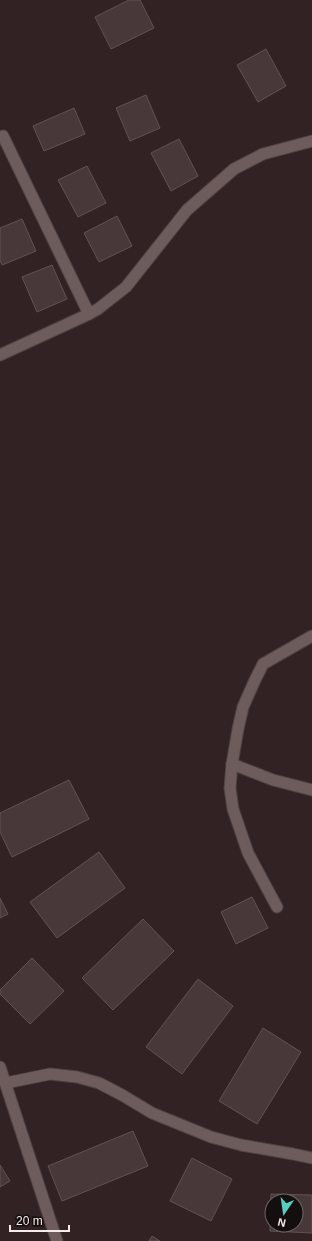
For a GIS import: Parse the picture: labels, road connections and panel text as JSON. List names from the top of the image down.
{
  "scale_bar": "20 m",
  "north": "bottom"
}
